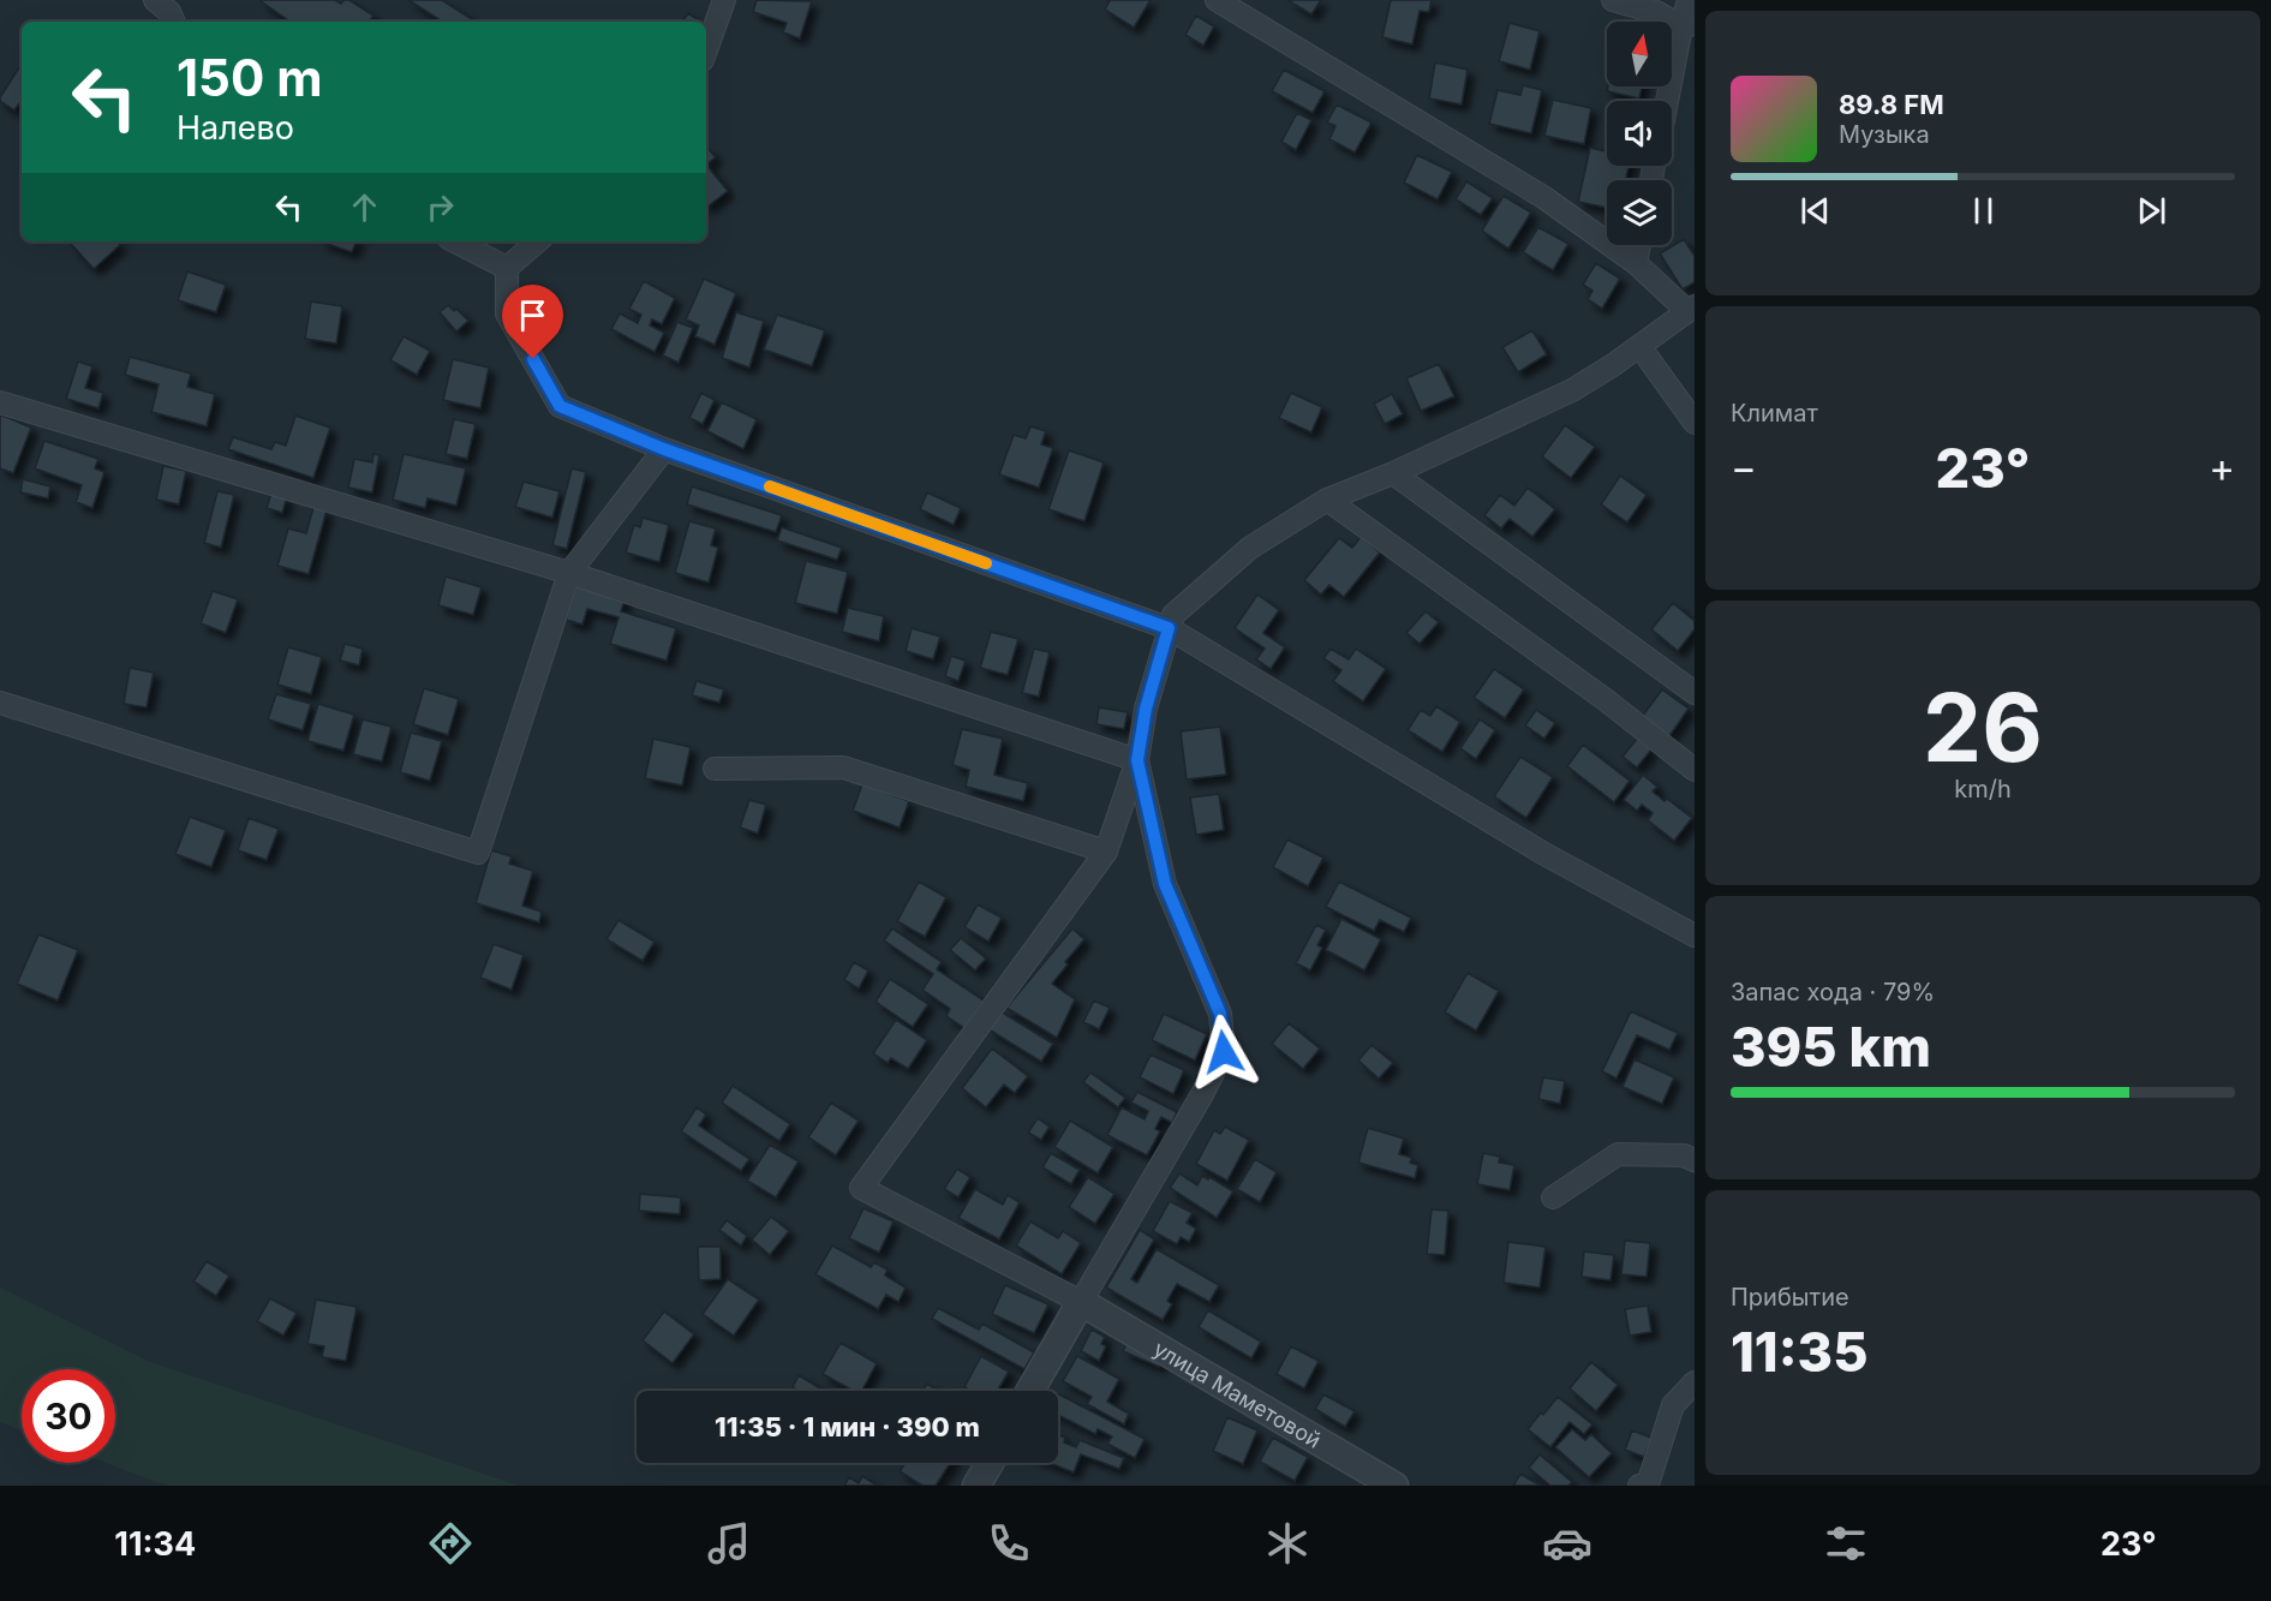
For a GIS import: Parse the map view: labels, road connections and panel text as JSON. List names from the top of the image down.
{
  "streets": {
    "street": ["улица Маметовой"]
  },
  "north": "top",
  "page": {
    "turn": ["150 m", "Налево"],
    "song": ["89.8 FM", "Музыка"],
    "tile": [
      "Климат",
      ["26", "km/h"],
      ["Запас хода · 79%", "395 km"],
      ["Прибытие", "11:35"]
    ],
    "heat": ["−", "23°", "+"],
    "limit": "30",
    "trip": "11:35 · 1 мин · 390 m",
    "tabs": ["11:34", "23°"]
  }
}
